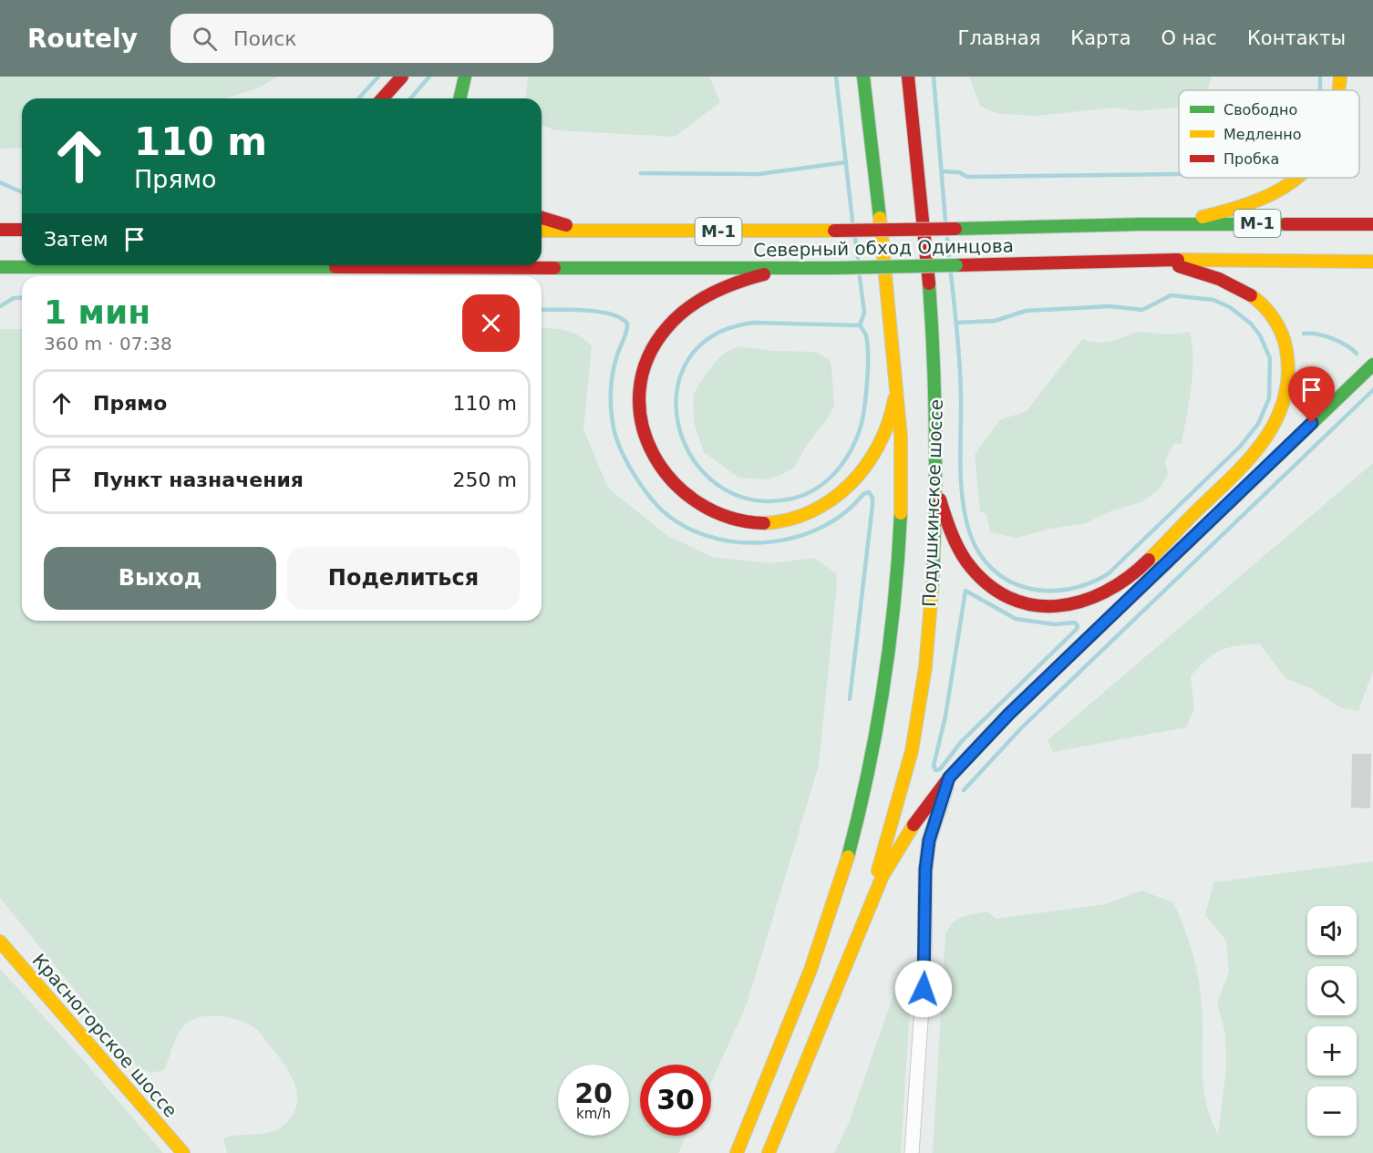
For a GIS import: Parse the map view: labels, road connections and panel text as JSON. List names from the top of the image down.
{
  "streets": {
    "main road": [
      "М-1",
      "Северный обход Одинцова",
      "Подушкинское шоссе",
      "Красногорское шоссе"
    ]
  },
  "legend": ["Свободно", "Медленно", "Пробка"],
  "page": {
    "header": "Routely",
    "search": "Поиск",
    "nav": [
      "Главная",
      "Карта",
      "О нас",
      "Контакты"
    ],
    "turn": ["110 m", "Прямо"],
    "then": "Затем",
    "heading": ["1 мин", "360 m · 07:38"],
    "list": [
      {
        "name": "Прямо",
        "value": "110 m"
      },
      {
        "name": "Пункт назначения",
        "value": "250 m"
      }
    ],
    "buttons": ["Выход", "Поделиться"],
    "map_buttons": ["+", "−"],
    "speed": "20 km/h",
    "limit": "30"
  }
}
